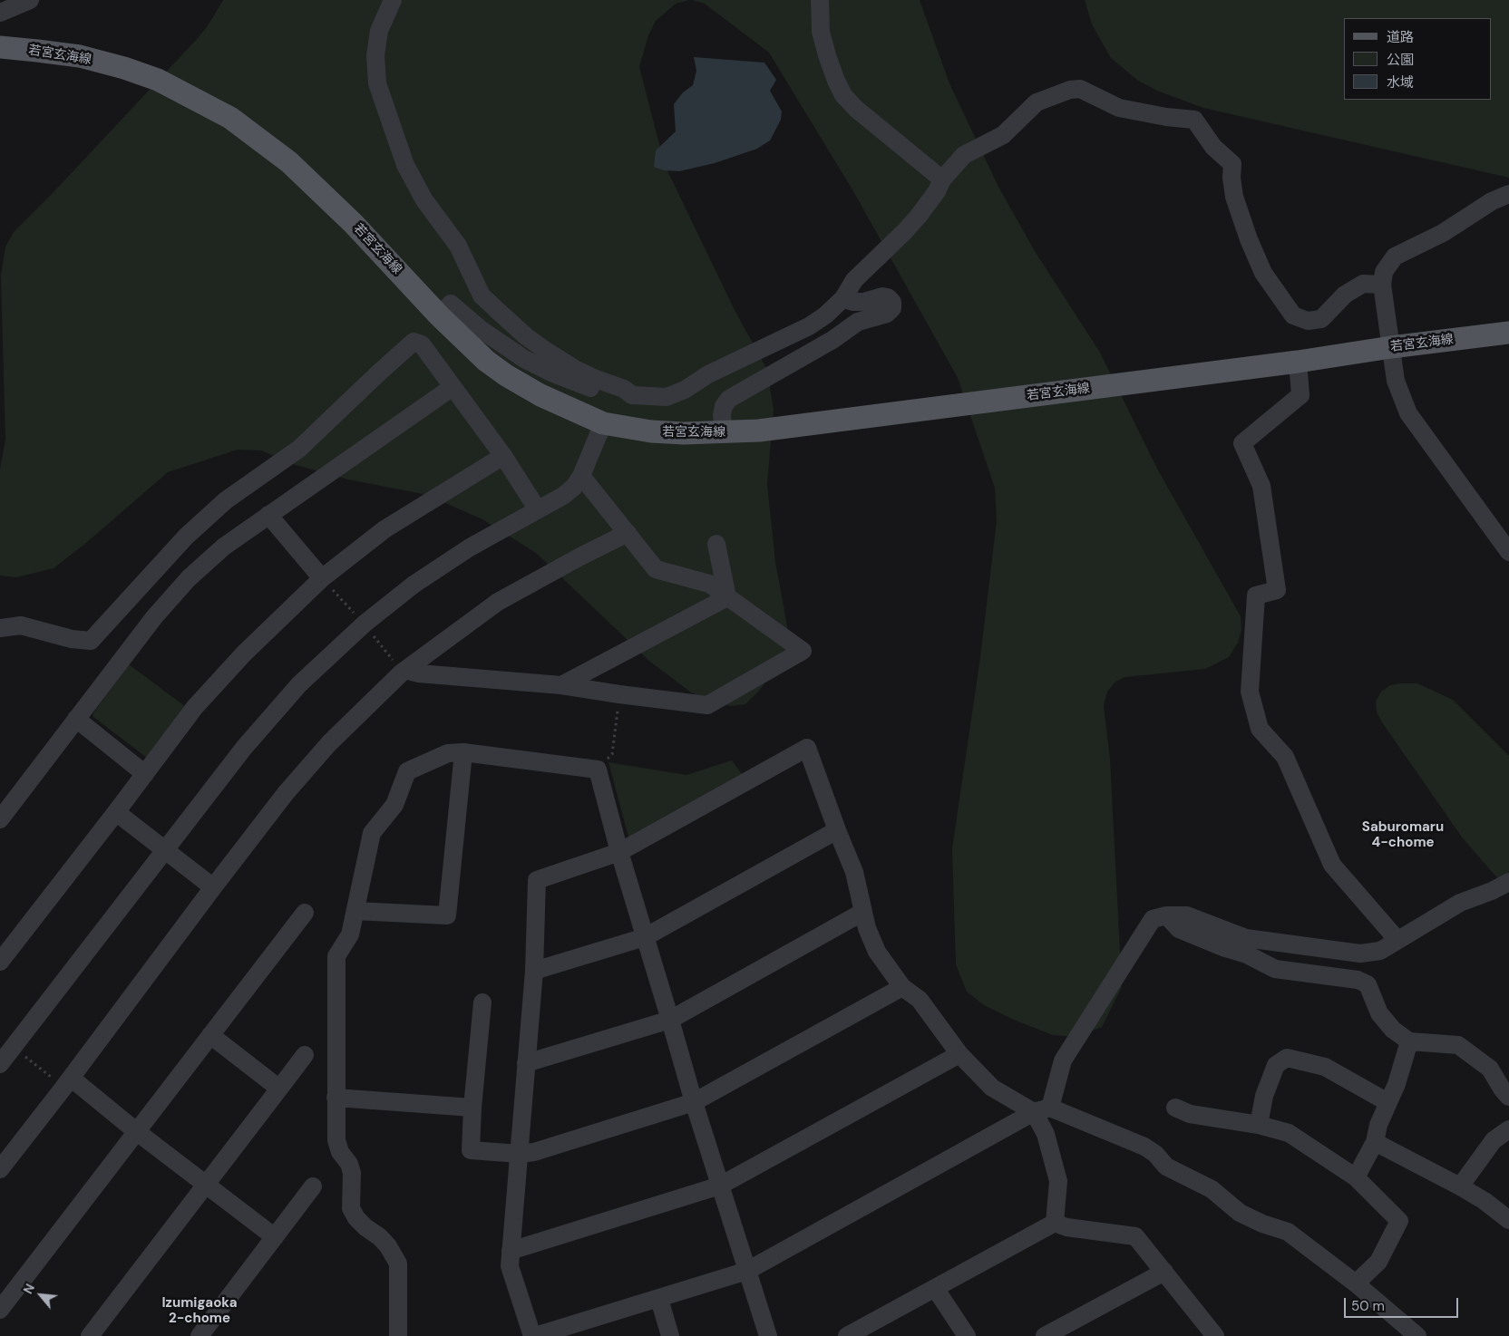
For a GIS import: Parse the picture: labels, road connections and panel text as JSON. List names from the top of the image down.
{
  "streets": {
    "main road": ["若宮玄海線"]
  },
  "districts": ["Saburomaru 4-chome", "Izumigaoka 2-chome"],
  "legend": ["道路", "公園", "水域"],
  "scale_bar": "50 m",
  "north": "top left"
}
